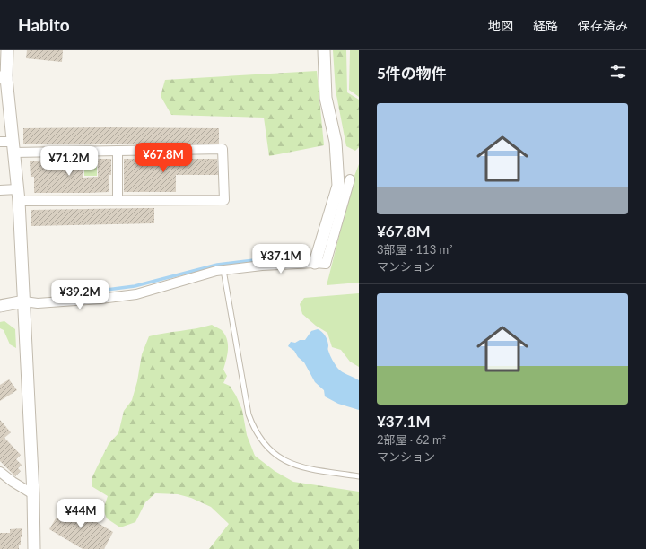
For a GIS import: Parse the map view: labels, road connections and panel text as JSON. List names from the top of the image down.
{
  "page": {
    "header": "Habito",
    "nav": ["地図", "経路", "保存済み"],
    "heading": "5件の物件",
    "list": [
      {
        "name": "¥67.8M",
        "note": "3部屋 · 113 m² · マンション"
      },
      {
        "name": "¥37.1M",
        "note": "2部屋 · 62 m² · マンション"
      }
    ],
    "price": [
      "¥67.8M",
      "¥71.2M",
      "¥37.1M",
      "¥39.2M",
      "¥44M"
    ]
  }
}
